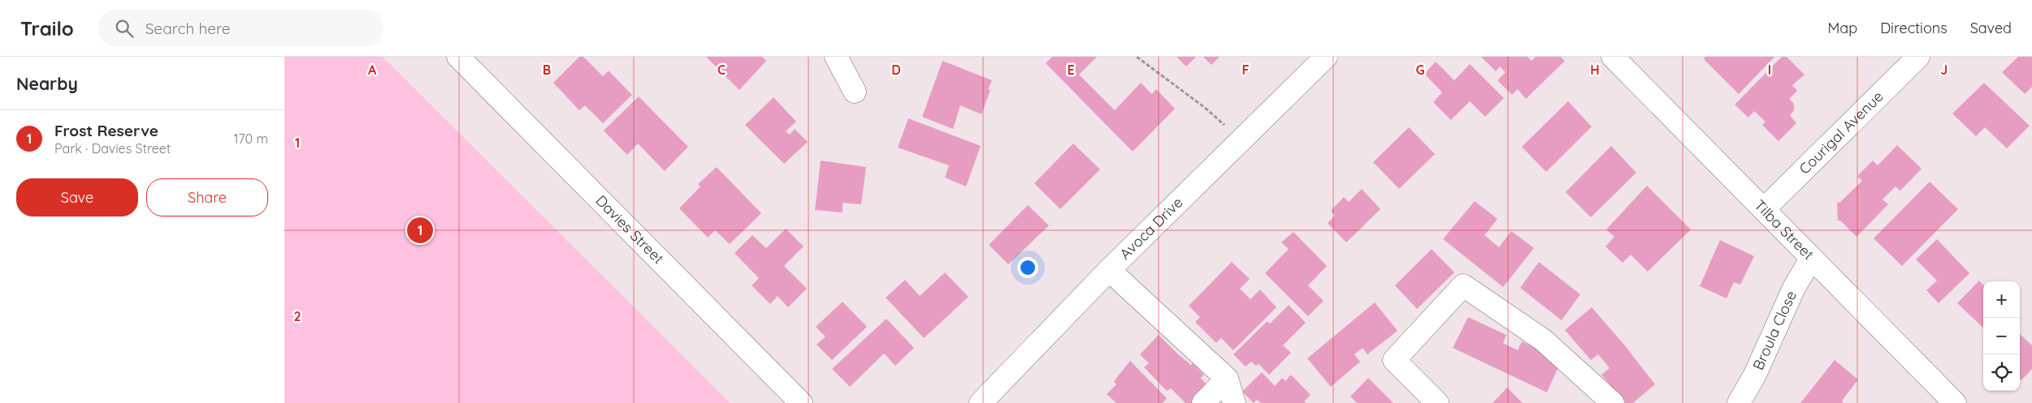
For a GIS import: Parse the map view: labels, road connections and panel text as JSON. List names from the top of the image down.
{
  "streets": {
    "street": [
      "Courigal Avenue",
      "Avoca Drive",
      "Davies Street",
      "Tilba Street",
      "Broula Close"
    ]
  },
  "crossings": [
    ["Courigal Avenue", "Tilba Street"],
    ["Tilba Street", "Broula Close"]
  ],
  "page": {
    "header": "Trailo",
    "search": "Search here",
    "nav": ["Map", "Directions", "Saved"],
    "heading": "Nearby",
    "list": [
      {
        "mark": "1",
        "name": "Frost Reserve",
        "note": "Park · Davies Street",
        "value": "170 m"
      }
    ],
    "buttons": ["Save", "Share"],
    "pins": "1",
    "map_buttons": ["+", "−"]
  },
  "grid": {
    "columns": [
      "A",
      "B",
      "C",
      "D",
      "E",
      "F",
      "G",
      "H",
      "I",
      "J"
    ],
    "rows": ["1", "2"]
  }
}
